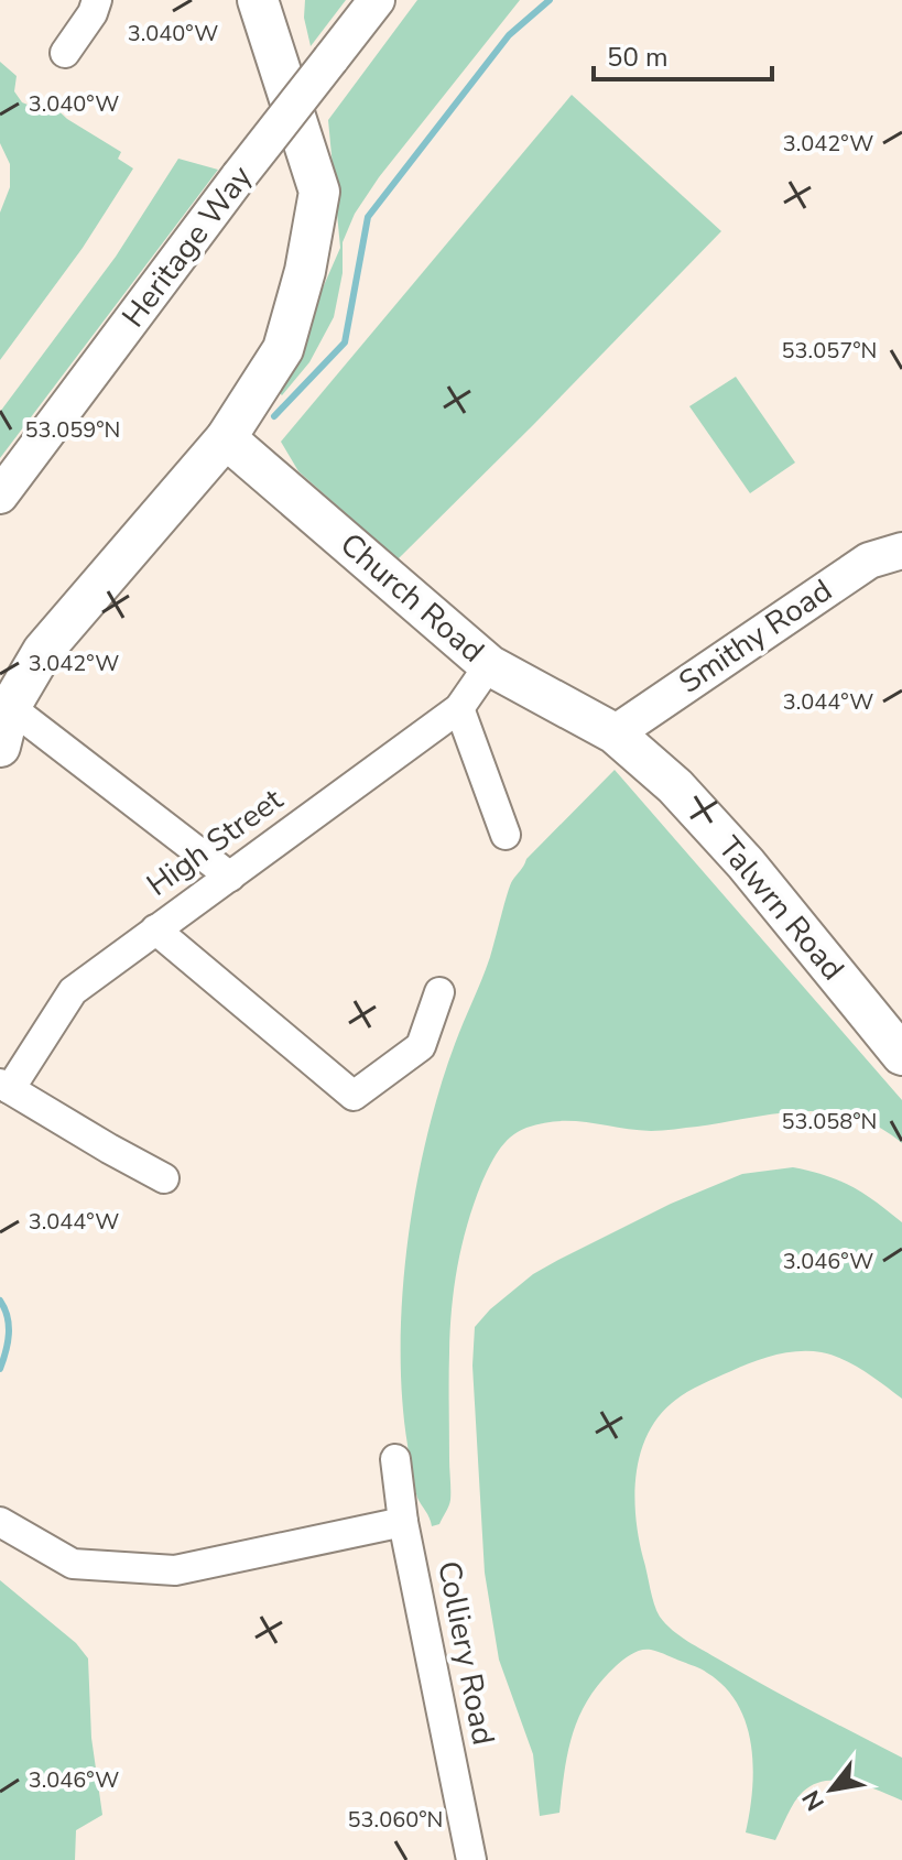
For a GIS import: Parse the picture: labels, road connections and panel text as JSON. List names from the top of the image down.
{
  "streets": {
    "main road": ["Church Road", "Talwrn Road"],
    "street": [
      "Heritage Way",
      "Smithy Road",
      "High Street",
      "Colliery Road"
    ]
  },
  "crossings": [
    ["Church Road", "Smithy Road"],
    ["Church Road", "High Street"],
    ["Church Road", "Talwrn Road"],
    ["Smithy Road", "Talwrn Road"]
  ],
  "scale_bar": "50 m",
  "north": "bottom left",
  "coordinates": [
    "3.040°W",
    "3.042°W",
    "53.057°N",
    "53.059°N",
    "3.044°W",
    "53.058°N",
    "3.046°W",
    "53.060°N"
  ]
}
